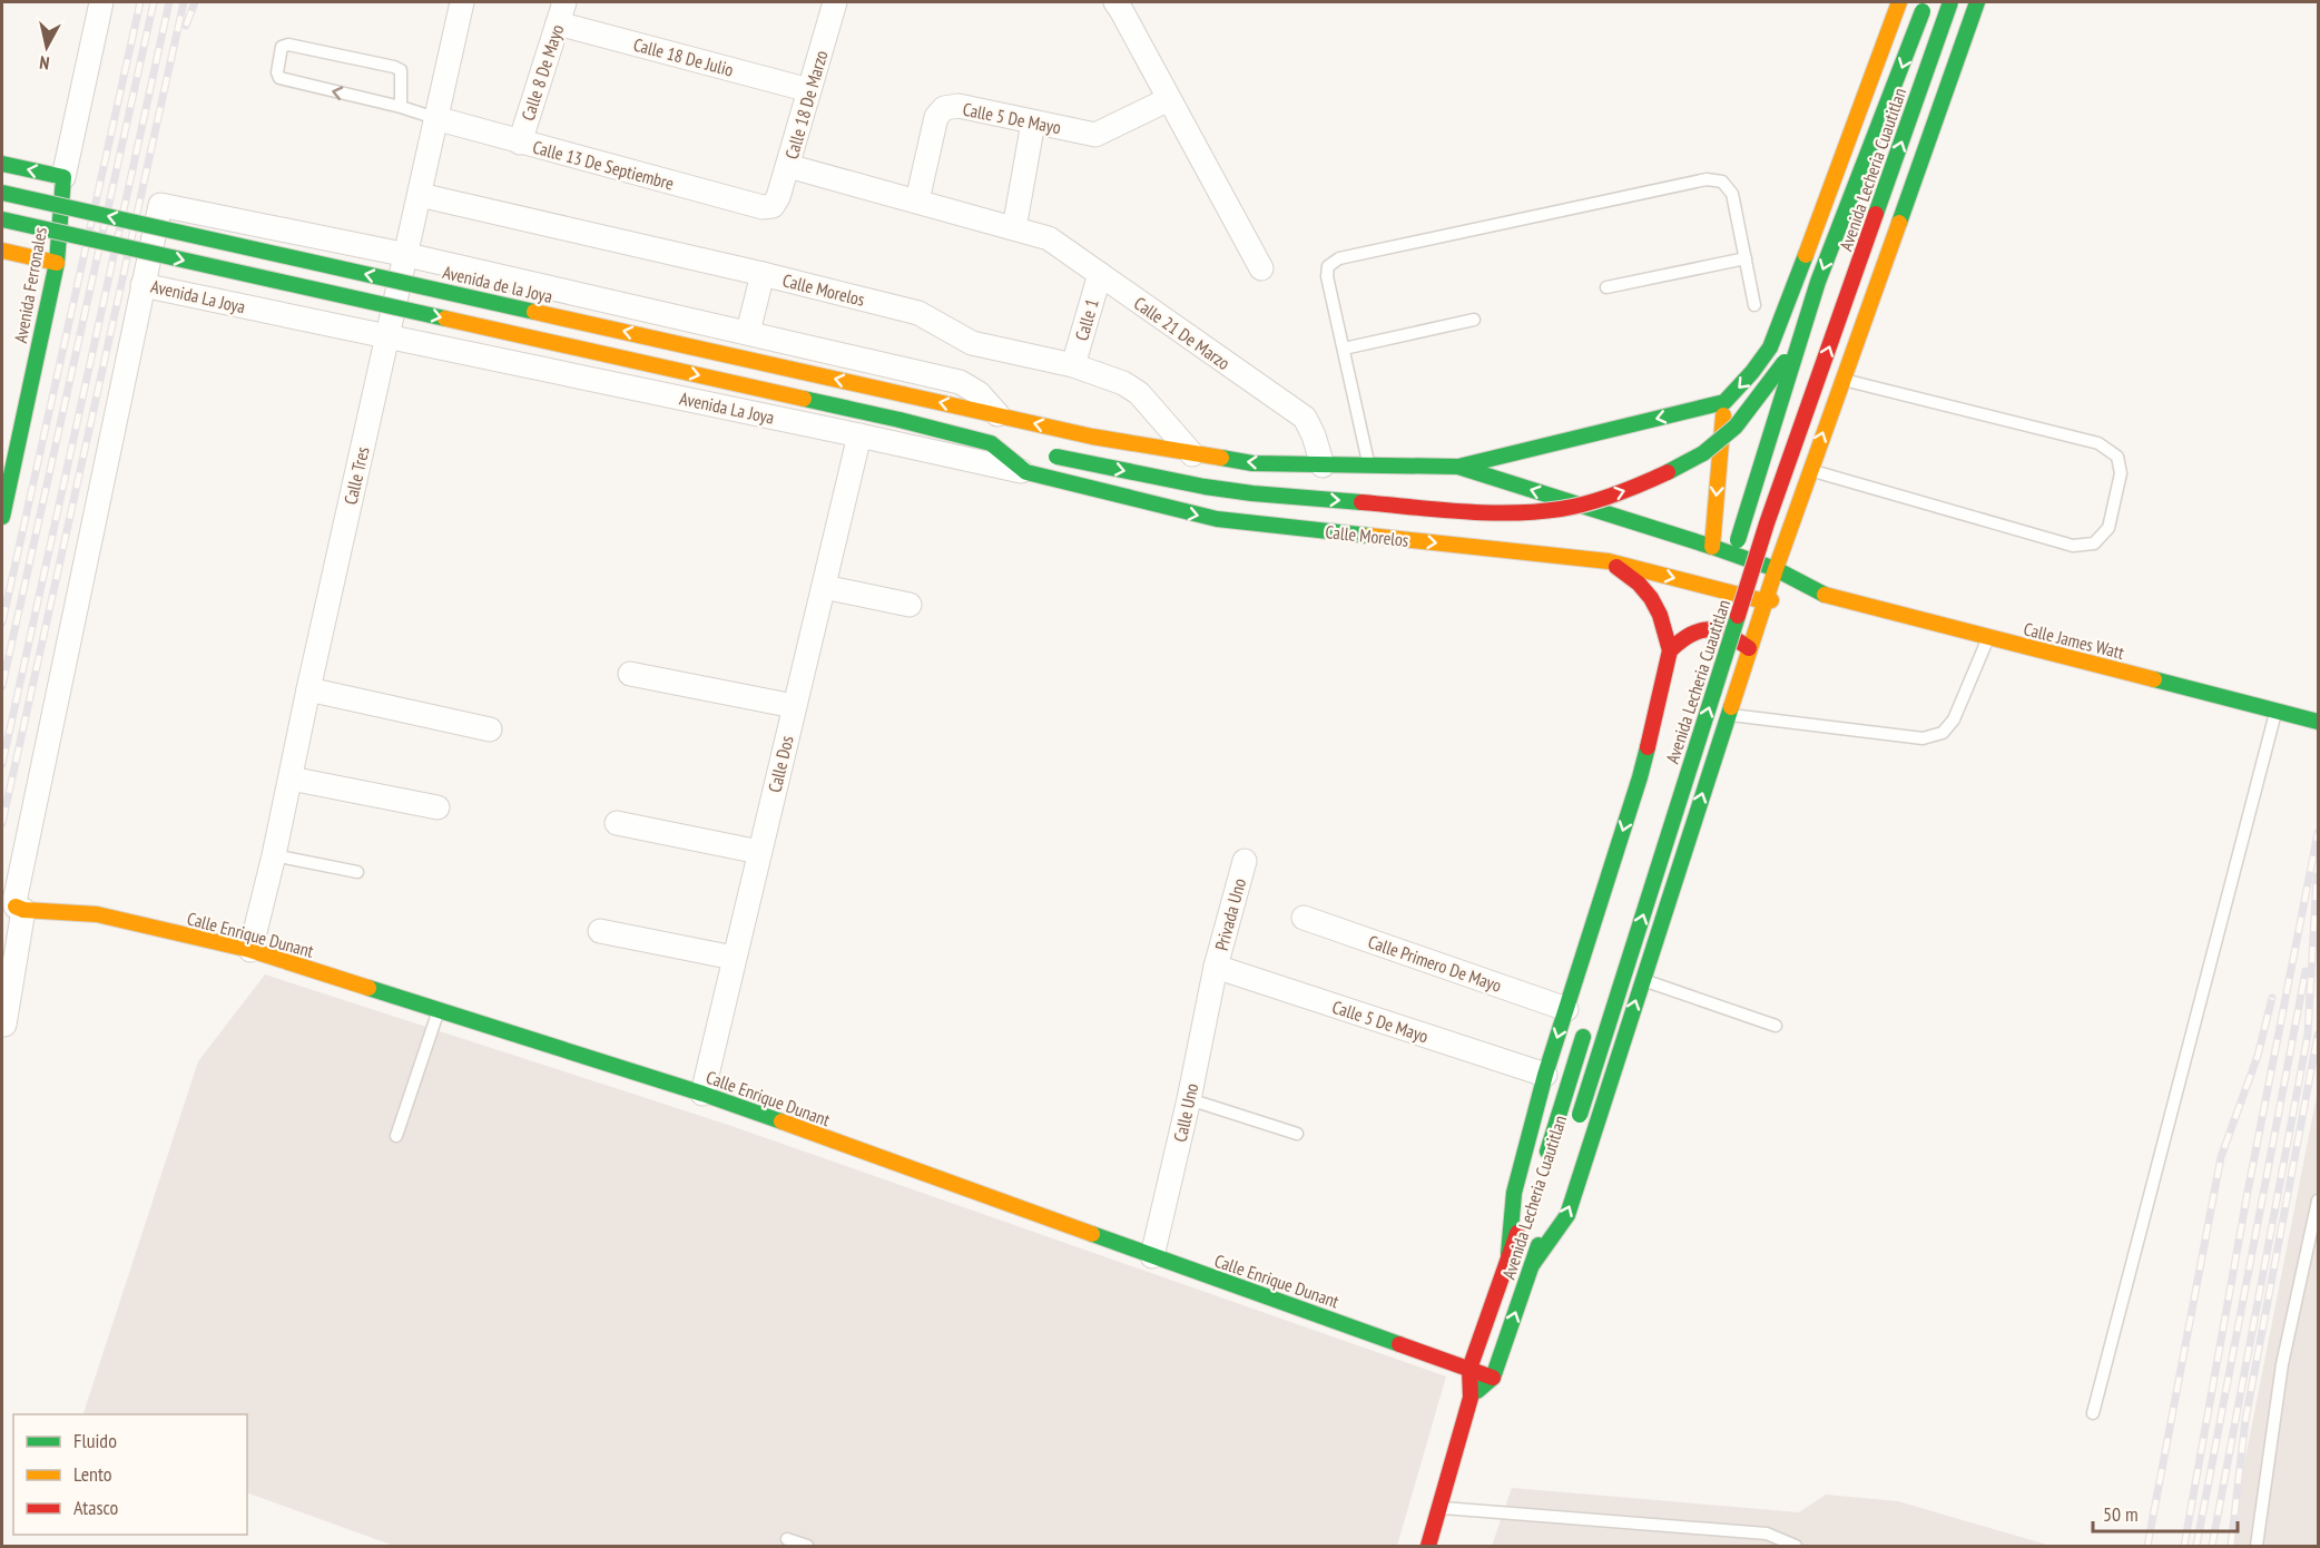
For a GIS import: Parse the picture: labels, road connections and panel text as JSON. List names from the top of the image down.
{
  "streets": {
    "main road": [
      "Avenida Lecheria Cuautitlan",
      "Avenida de la Joya",
      "Avenida Ferronales",
      "Calle Morelos",
      "Calle James Watt",
      "Calle Enrique Dunant"
    ],
    "street": [
      "Calle 18 De Julio",
      "Calle 8 De Mayo",
      "Calle 18 De Marzo",
      "Calle 5 De Mayo",
      "Calle 13 De Septiembre",
      "Avenida La Joya",
      "Calle 1",
      "Calle 21 De Marzo",
      "Calle Tres",
      "Calle Dos",
      "Privada Uno",
      "Calle Primero De Mayo",
      "Calle Uno"
    ]
  },
  "crossings": [
    ["Calle 18 De Julio", "Calle 8 De Mayo"],
    ["Calle 18 De Julio", "Calle 18 De Marzo"],
    ["Calle 8 De Mayo", "Calle 13 De Septiembre"],
    ["Calle 18 De Marzo", "Calle 13 De Septiembre"],
    ["Calle 18 De Marzo", "Calle 21 De Marzo"],
    ["Calle 5 De Mayo", "Calle 21 De Marzo"],
    ["Calle 5 De Mayo", "Privada Uno"],
    ["Calle 5 De Mayo", "Calle Uno"],
    ["Calle 13 De Septiembre", "Calle Tres"],
    ["Avenida Lecheria Cuautitlan", "Calle Enrique Dunant"],
    ["Avenida de la Joya", "Avenida La Joya"],
    ["Calle Morelos", "Avenida La Joya"],
    ["Calle Morelos", "Calle 1"],
    ["Calle Morelos", "Calle Tres"],
    ["Calle Morelos", "Calle James Watt"],
    ["Avenida La Joya", "Calle Tres"],
    ["Avenida La Joya", "Calle Dos"],
    ["Calle 1", "Calle 21 De Marzo"],
    ["Calle Tres", "Calle Enrique Dunant"],
    ["Calle Dos", "Calle Enrique Dunant"],
    ["Privada Uno", "Calle Uno"],
    ["Calle Enrique Dunant", "Calle Uno"]
  ],
  "one_way": ["Calle Morelos"],
  "legend": ["Fluido", "Lento", "Atasco"],
  "scale_bar": "50 m",
  "north": "bottom"
}
